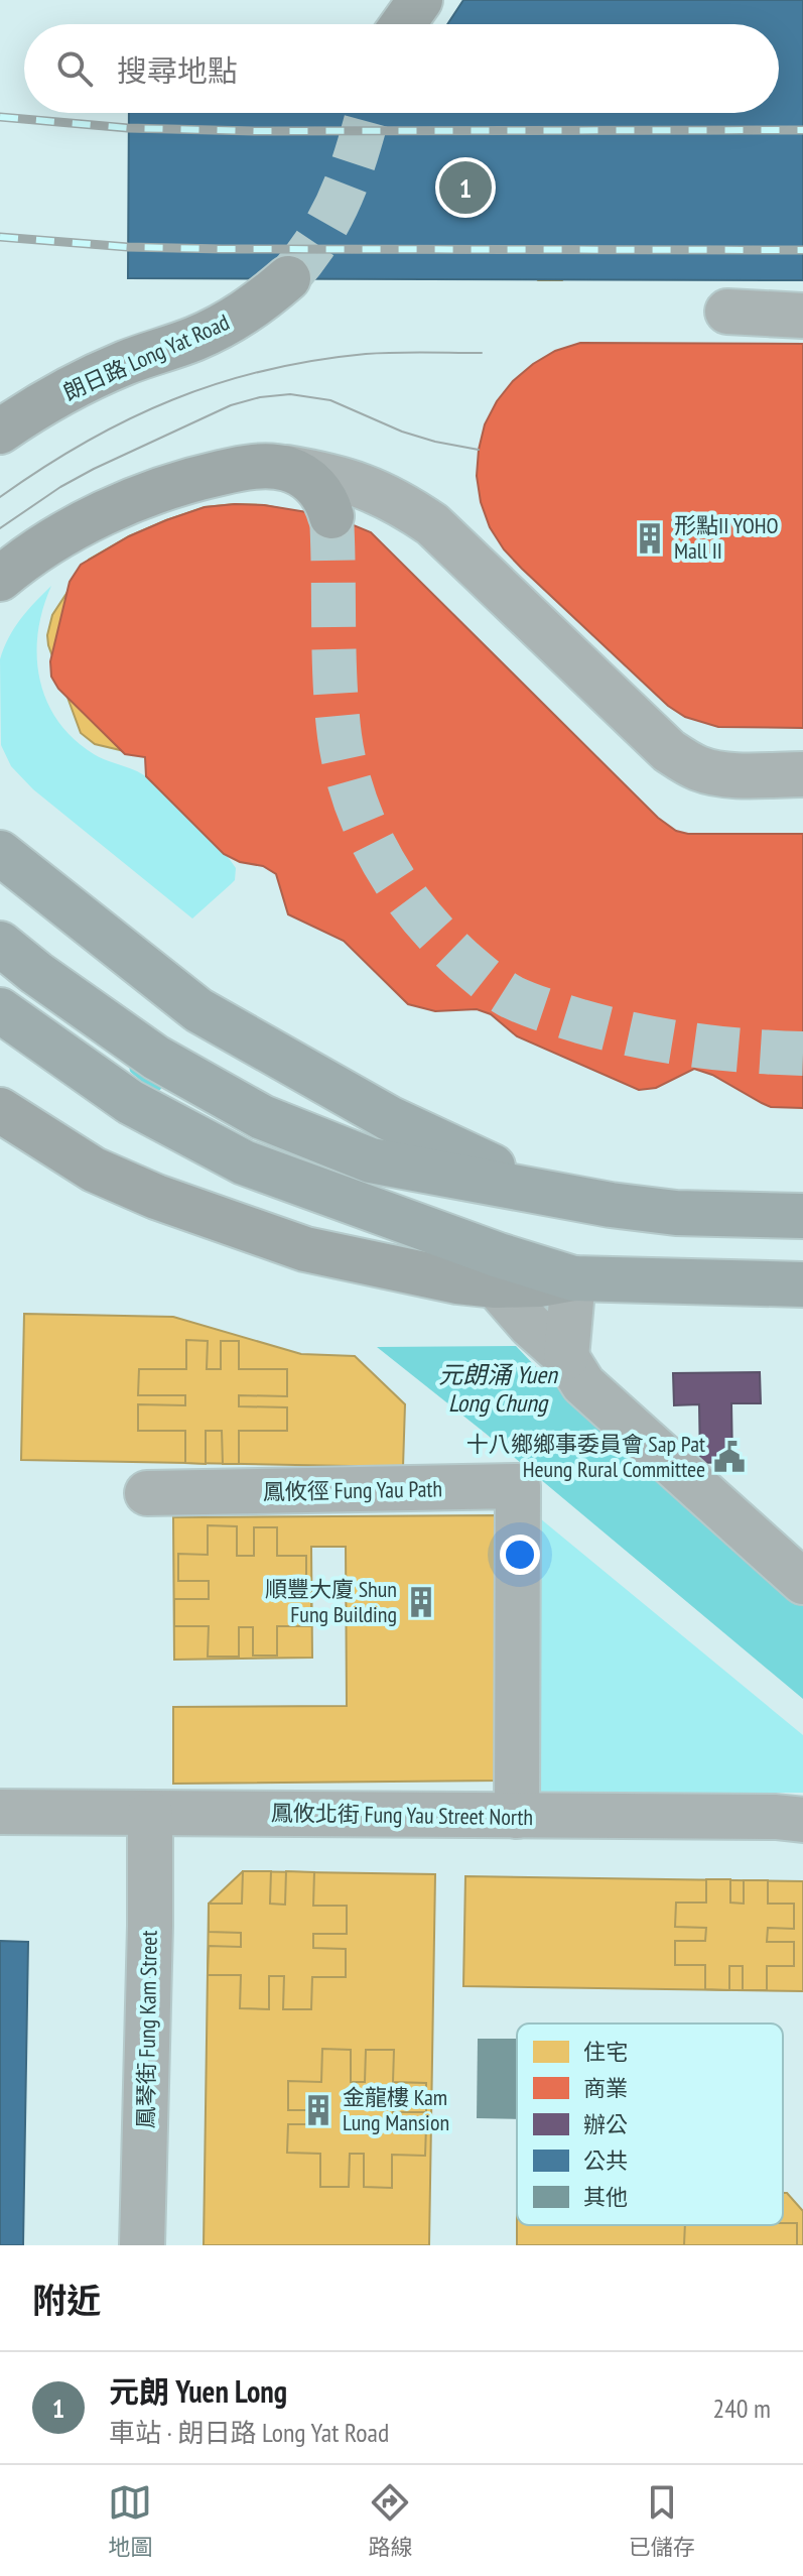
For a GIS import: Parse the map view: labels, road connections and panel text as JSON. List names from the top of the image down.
{
  "streets": {
    "main road": ["朗日路 Long Yat Road"],
    "street": ["鳳攸徑 Fung Yau Path", "鳳攸北街 Fung Yau Street North", "鳳琴街 Fung Kam Street"]
  },
  "crossings": [
    ["鳳攸徑 Fung Yau Path", "鳳攸北街 Fung Yau Street North"],
    ["鳳攸北街 Fung Yau Street North", "鳳琴街 Fung Kam Street"]
  ],
  "water": ["元朗涌 Yuen Long Chung"],
  "places": {
    "building": ["形點II YOHO Mall II", "順豐大廈 Shun Fung Building", "金龍樓 Kam Lung Mansion"],
    "public building": ["十八鄉鄉事委員會 Sap Pat Heung Rural Committee"]
  },
  "legend": [
    "住宅",
    "商業",
    "辦公",
    "公共",
    "其他"
  ],
  "page": {
    "search": "搜尋地點",
    "pins": "1",
    "heading": "附近",
    "list": [
      {
        "mark": "1",
        "name": "元朗 Yuen Long",
        "note": "車站 · 朗日路 Long Yat Road",
        "value": "240 m"
      }
    ],
    "nav": ["地圖", "路線", "已儲存"]
  }
}
